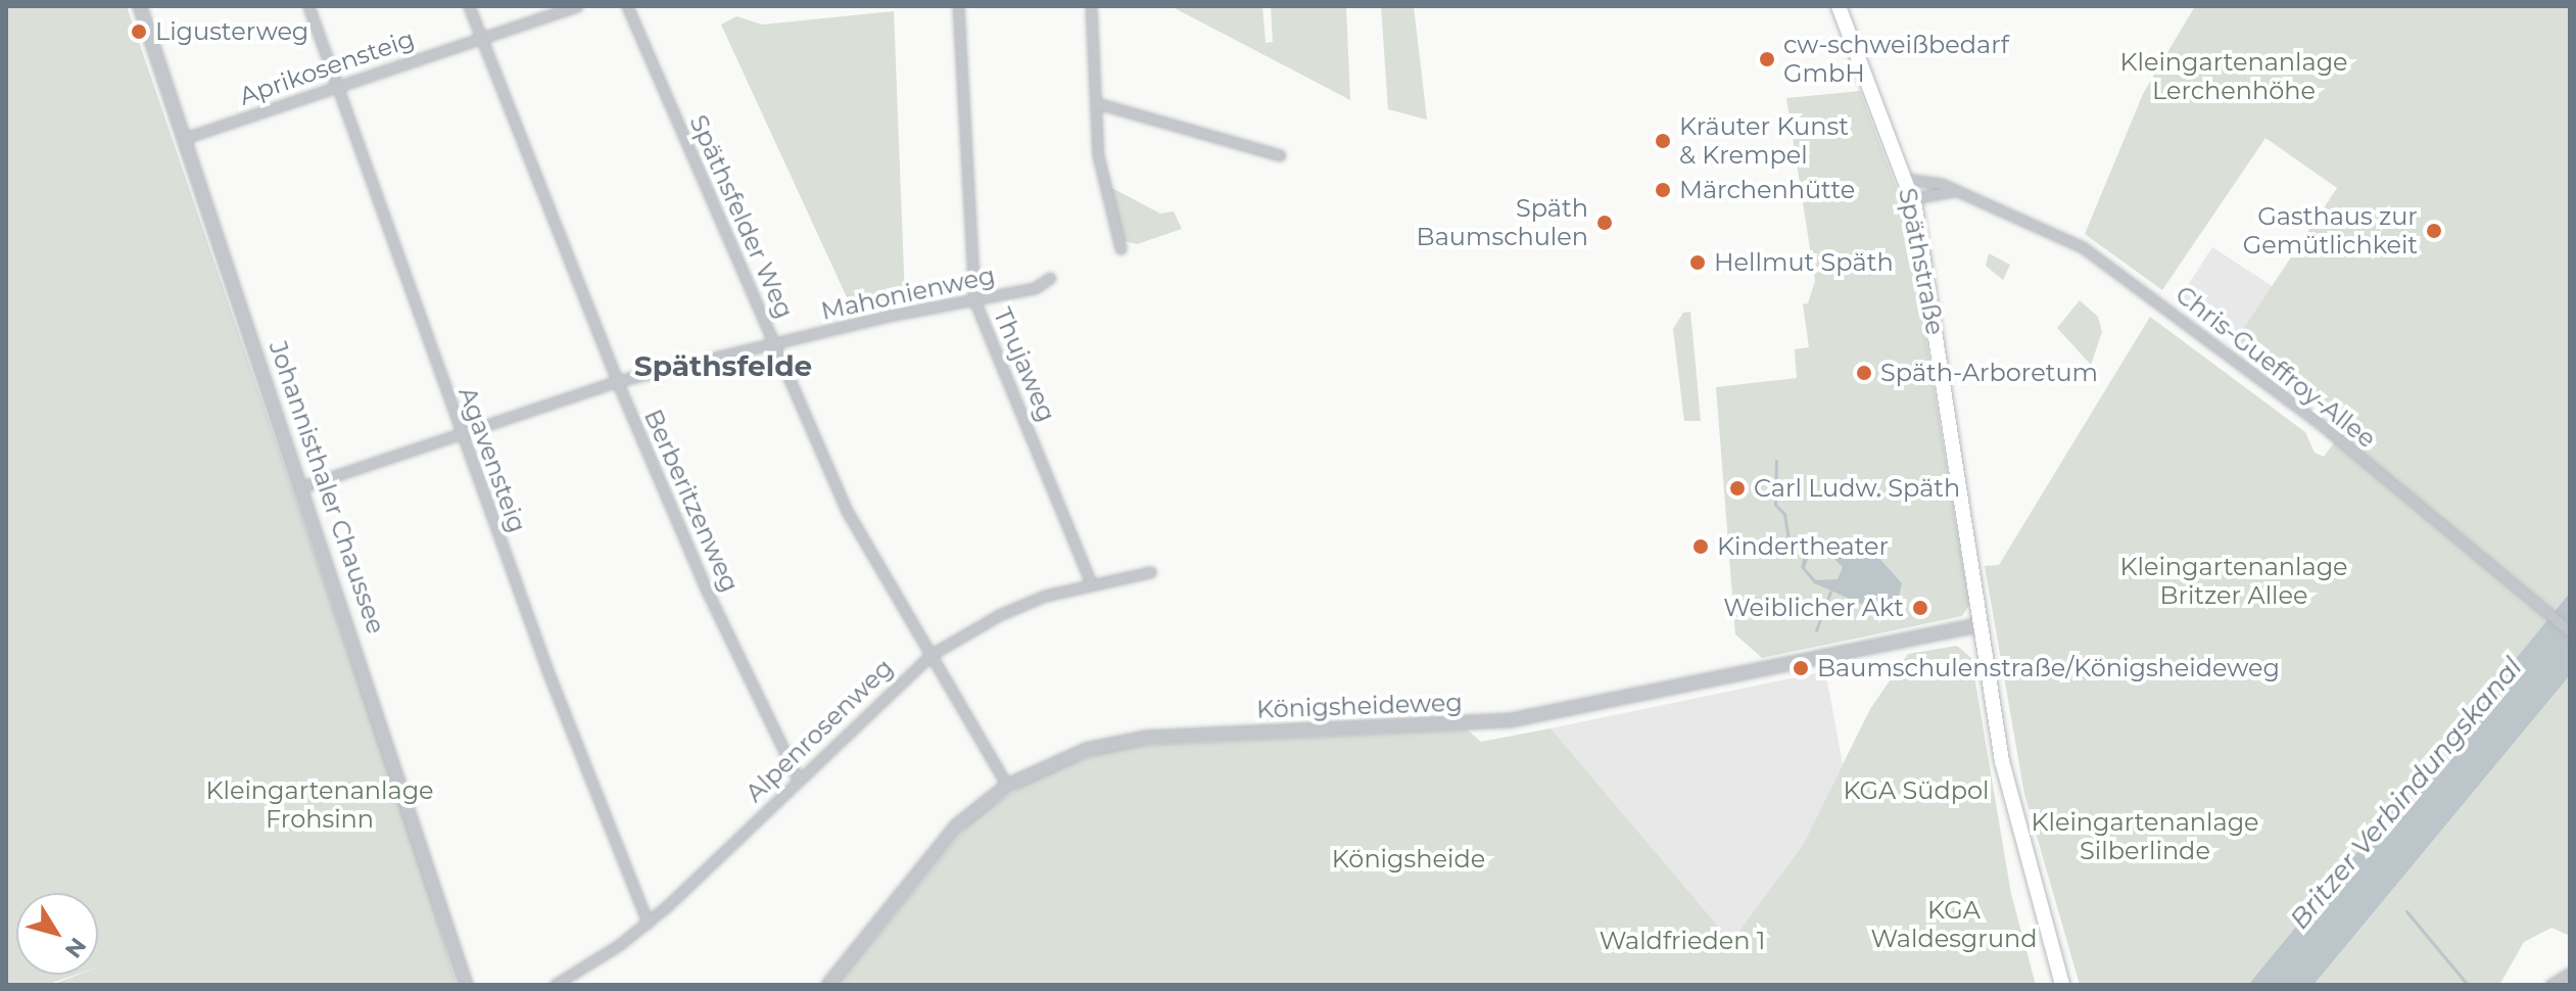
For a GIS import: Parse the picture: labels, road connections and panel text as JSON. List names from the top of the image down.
{
  "streets": {
    "main road": ["Späthstraße"],
    "street": [
      "Aprikosensteig",
      "Späthsfelder Weg",
      "Mahonienweg",
      "Thujaweg",
      "Chris-Gueffroy-Allee",
      "Agavensteig",
      "Johannisthaler Chaussee",
      "Berberitzenweg",
      "Königsheideweg",
      "Alpenrosenweg"
    ]
  },
  "crossings": [
    ["Aprikosensteig", "Agavensteig"],
    ["Aprikosensteig", "Johannisthaler Chaussee"],
    ["Aprikosensteig", "Berberitzenweg"],
    ["Späthsfelder Weg", "Mahonienweg"],
    ["Späthsfelder Weg", "Königsheideweg"],
    ["Späthsfelder Weg", "Alpenrosenweg"],
    ["Späthstraße", "Chris-Gueffroy-Allee"],
    ["Späthstraße", "Königsheideweg"],
    ["Mahonienweg", "Thujaweg"],
    ["Mahonienweg", "Agavensteig"],
    ["Mahonienweg", "Johannisthaler Chaussee"],
    ["Mahonienweg", "Berberitzenweg"],
    ["Thujaweg", "Alpenrosenweg"],
    ["Agavensteig", "Alpenrosenweg"],
    ["Berberitzenweg", "Alpenrosenweg"]
  ],
  "districts": ["Späthsfelde"],
  "water": ["Britzer Verbindungskanal"],
  "parks": [
    "Kleingartenanlage Lerchenhöhe",
    "Kleingartenanlage Britzer Allee",
    "Kleingartenanlage Frohsinn",
    "KGA Südpol",
    "Kleingartenanlage Silberlinde",
    "Königsheide",
    "KGA Waldesgrund",
    "Waldfrieden 1"
  ],
  "places": [
    "Ligusterweg",
    "cw-schweißbedarf GmbH",
    "Kräuter Kunst & Krempel",
    "Märchenhütte",
    "Späth Baumschulen",
    "Gasthaus zur Gemütlichkeit",
    "Hellmut Späth",
    "Späth-Arboretum",
    "Carl Ludw. Späth",
    "Kindertheater",
    "Weiblicher Akt",
    "Baumschulenstraße/Königsheideweg"
  ],
  "north": "bottom right"
}
